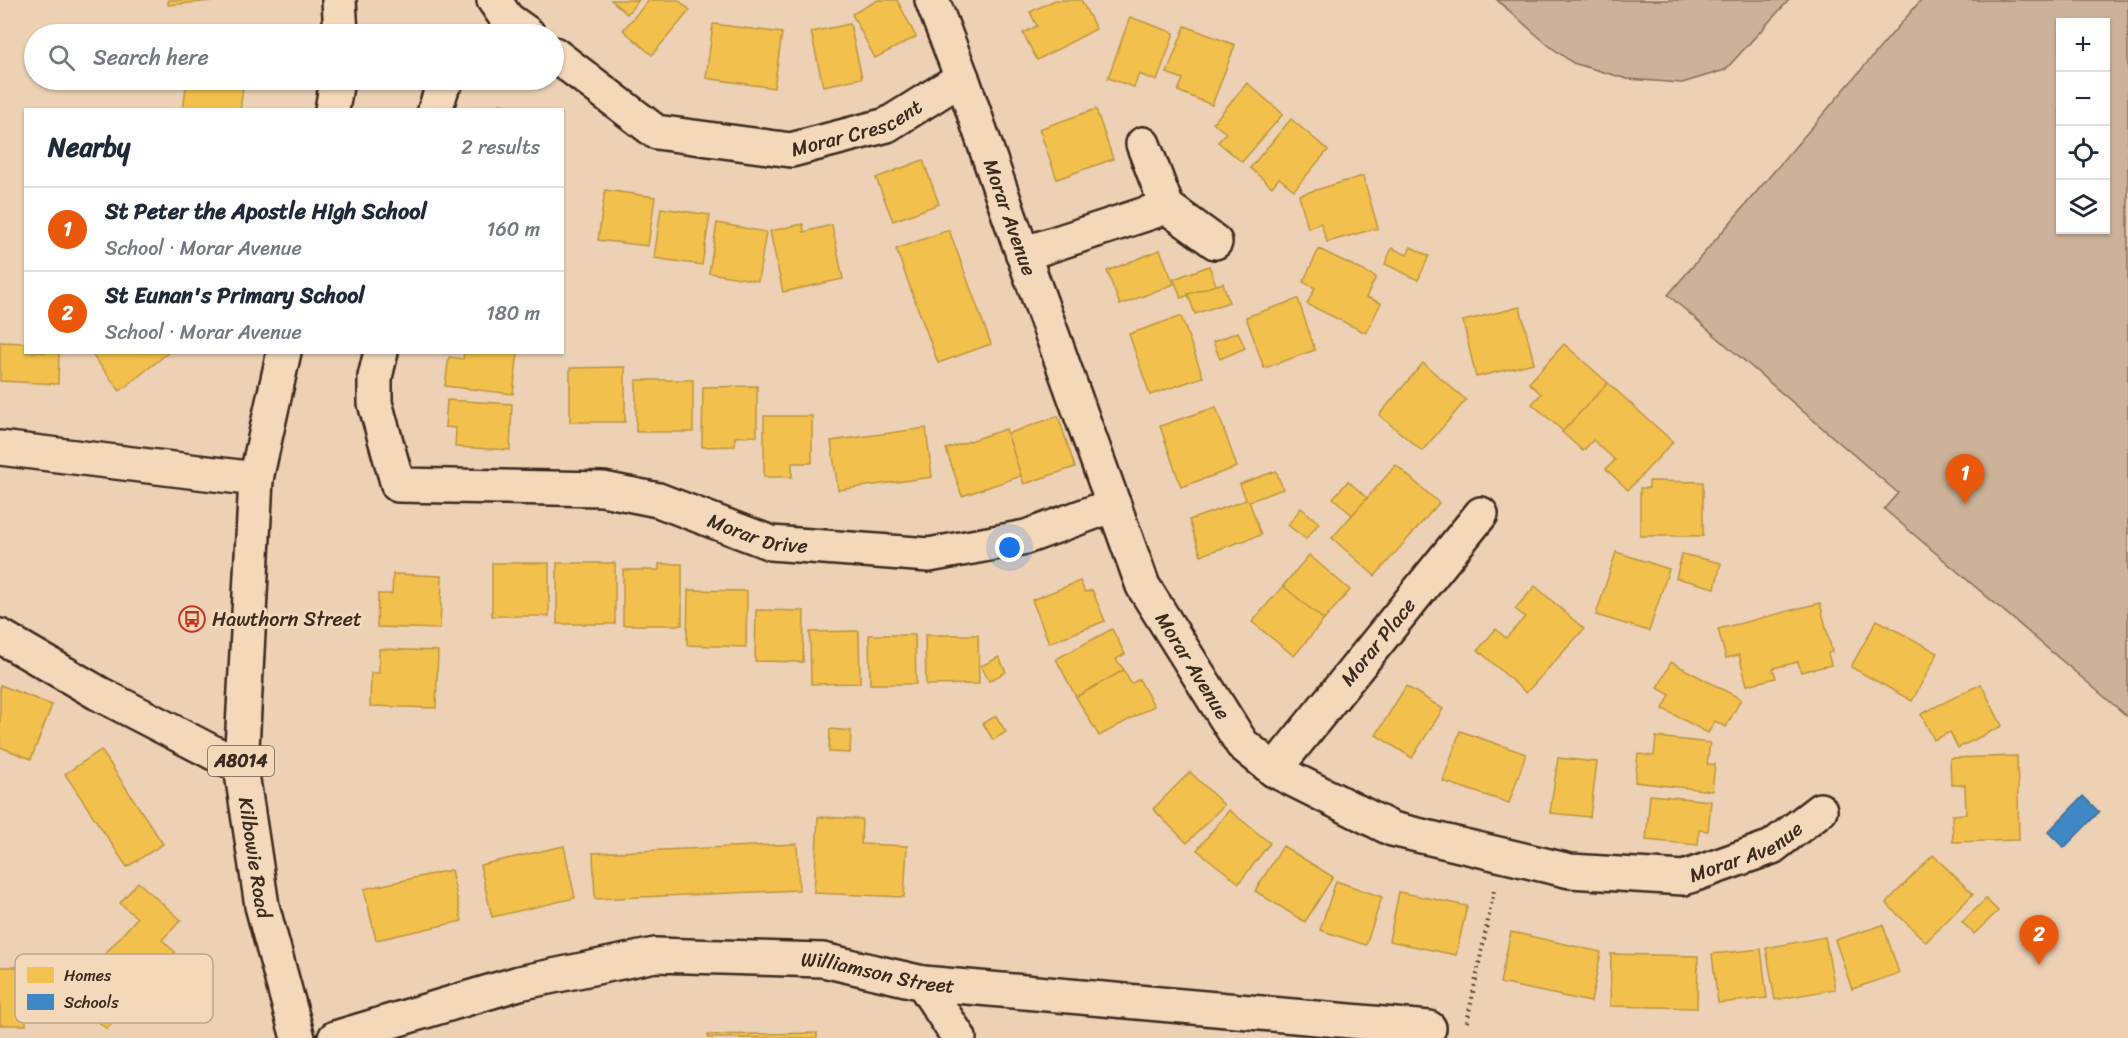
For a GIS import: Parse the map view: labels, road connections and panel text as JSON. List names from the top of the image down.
{
  "streets": {
    "street": [
      "Morar Crescent",
      "Morar Avenue",
      "Morar Drive",
      "Morar Place",
      "A8014",
      "Kilbowie Road",
      "Williamson Street"
    ]
  },
  "crossings": [
    ["Morar Crescent", "Morar Avenue"],
    ["Morar Avenue", "Morar Drive"],
    ["Morar Avenue", "Morar Place"]
  ],
  "places": {
    "bus stop": ["Hawthorn Street"]
  },
  "legend": ["Homes", "Schools"],
  "page": {
    "map_buttons": ["+", "−"],
    "search": "Search here",
    "heading": ["Nearby", "2 results"],
    "list": [
      {
        "mark": "1",
        "name": "St Peter the Apostle High School",
        "note": "School · Morar Avenue",
        "value": "160 m"
      },
      {
        "mark": "2",
        "name": "St Eunan's Primary School",
        "note": "School · Morar Avenue",
        "value": "180 m"
      }
    ],
    "pins": ["1", "2"]
  }
}
